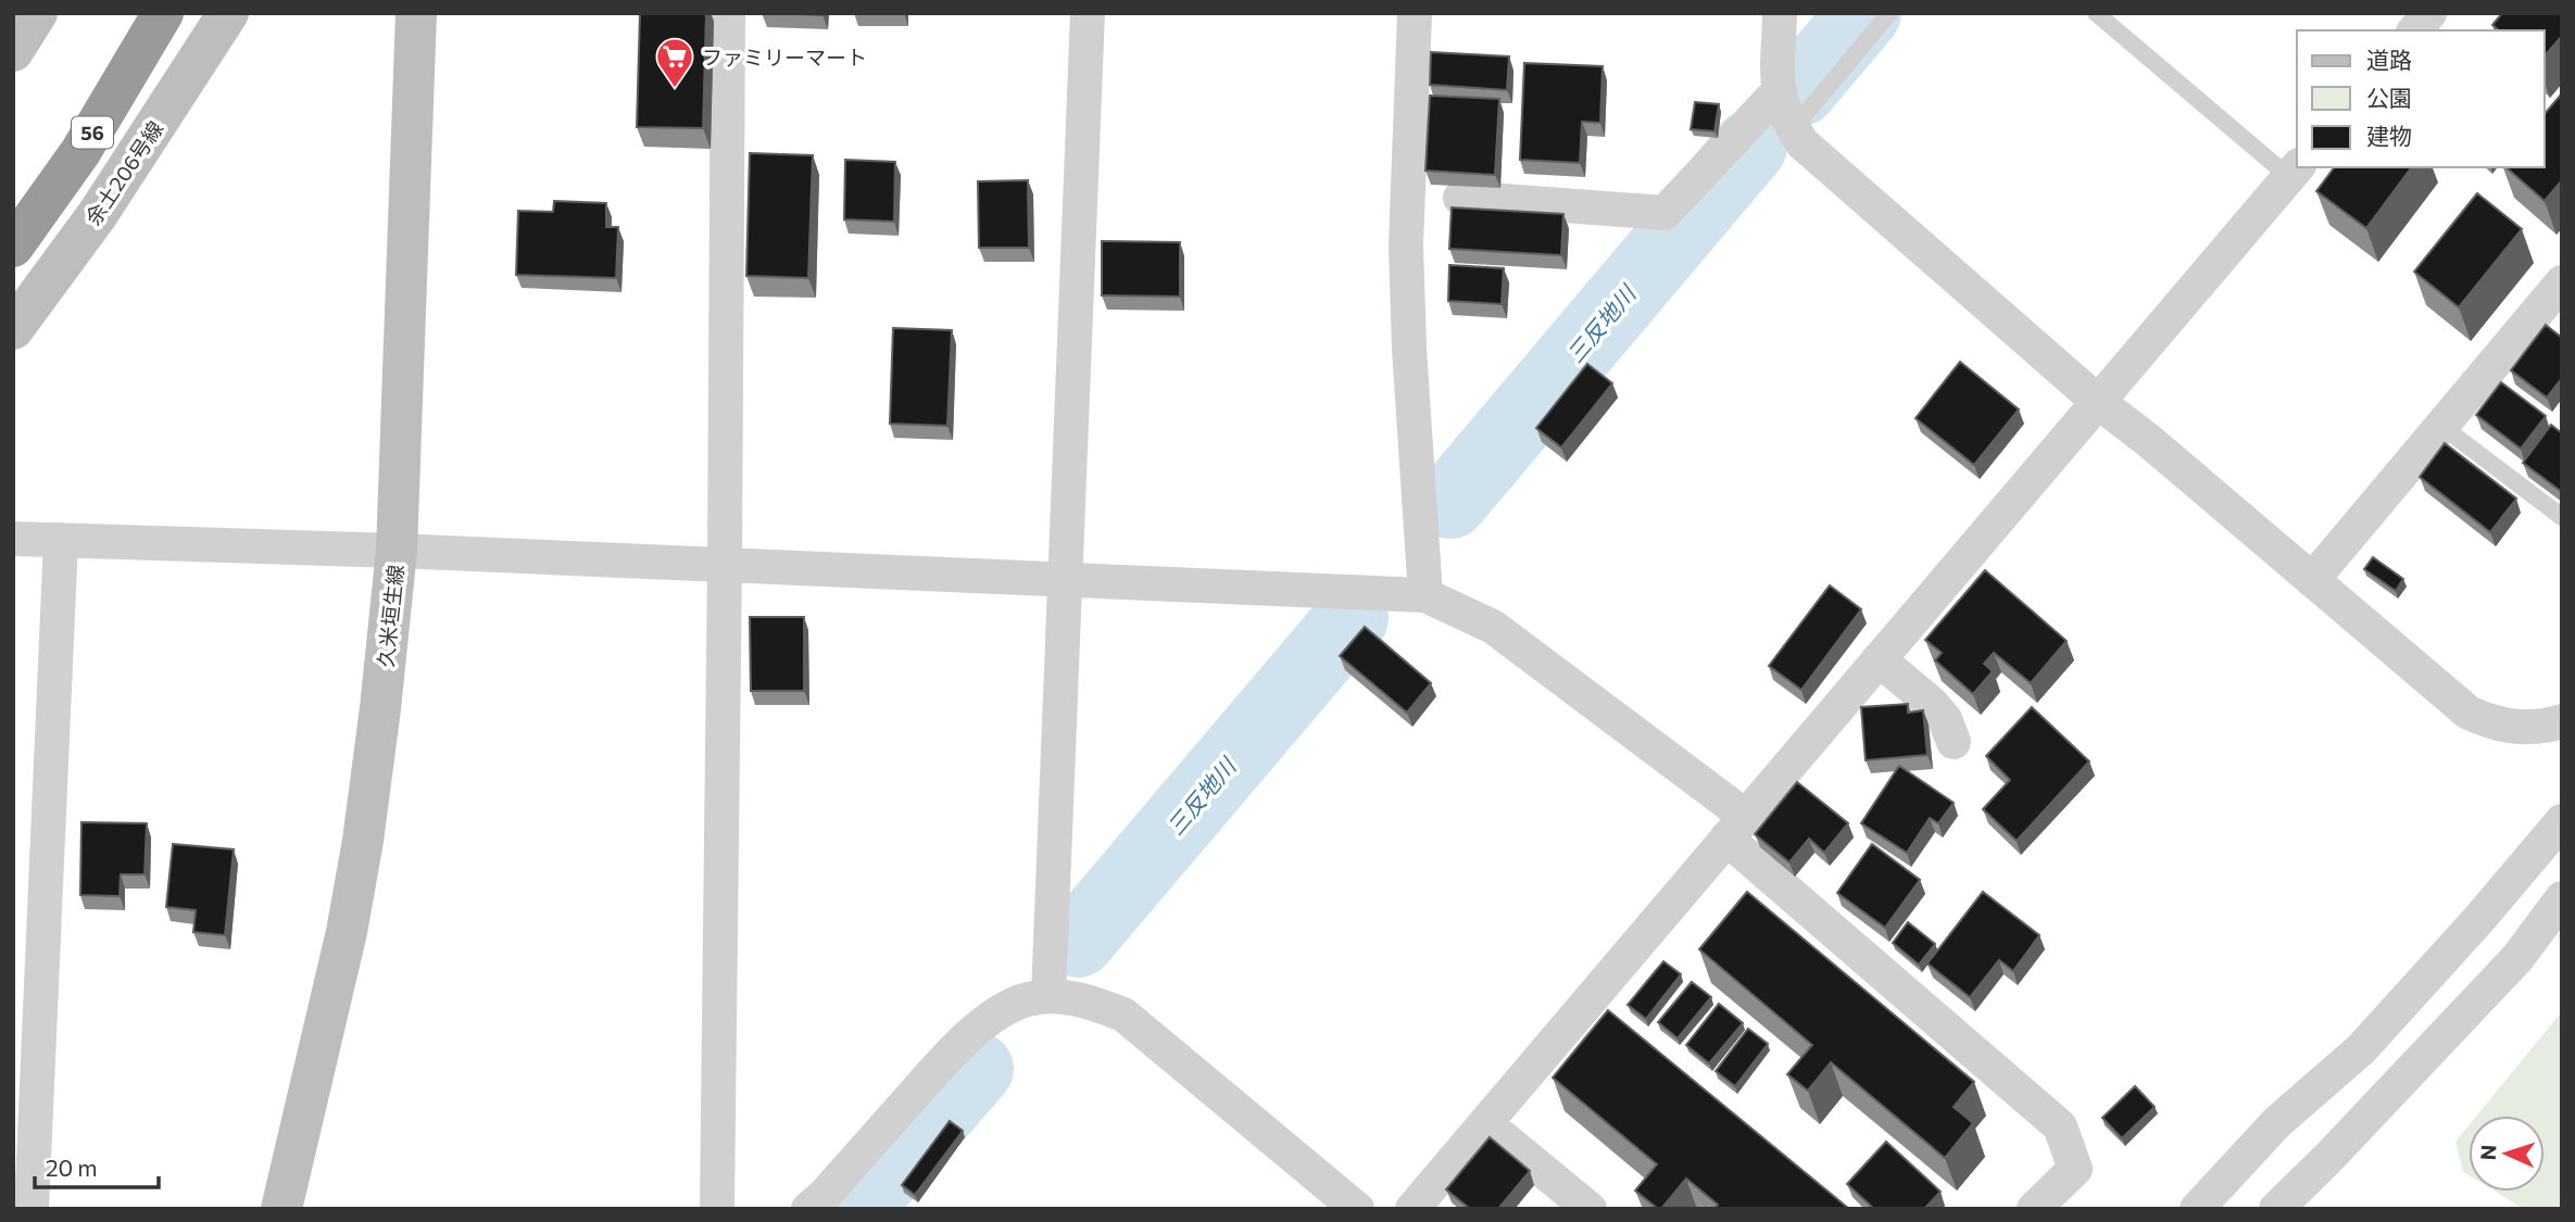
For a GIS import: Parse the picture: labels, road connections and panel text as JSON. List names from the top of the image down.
{
  "streets": {
    "highway": ["56"],
    "main road": ["余土206号線", "久米垣生線"]
  },
  "water": ["三反地川"],
  "places": {
    "supermarket": ["ファミリーマート"]
  },
  "legend": ["道路", "公園", "建物"],
  "scale_bar": "20 m",
  "north": "left"
}
